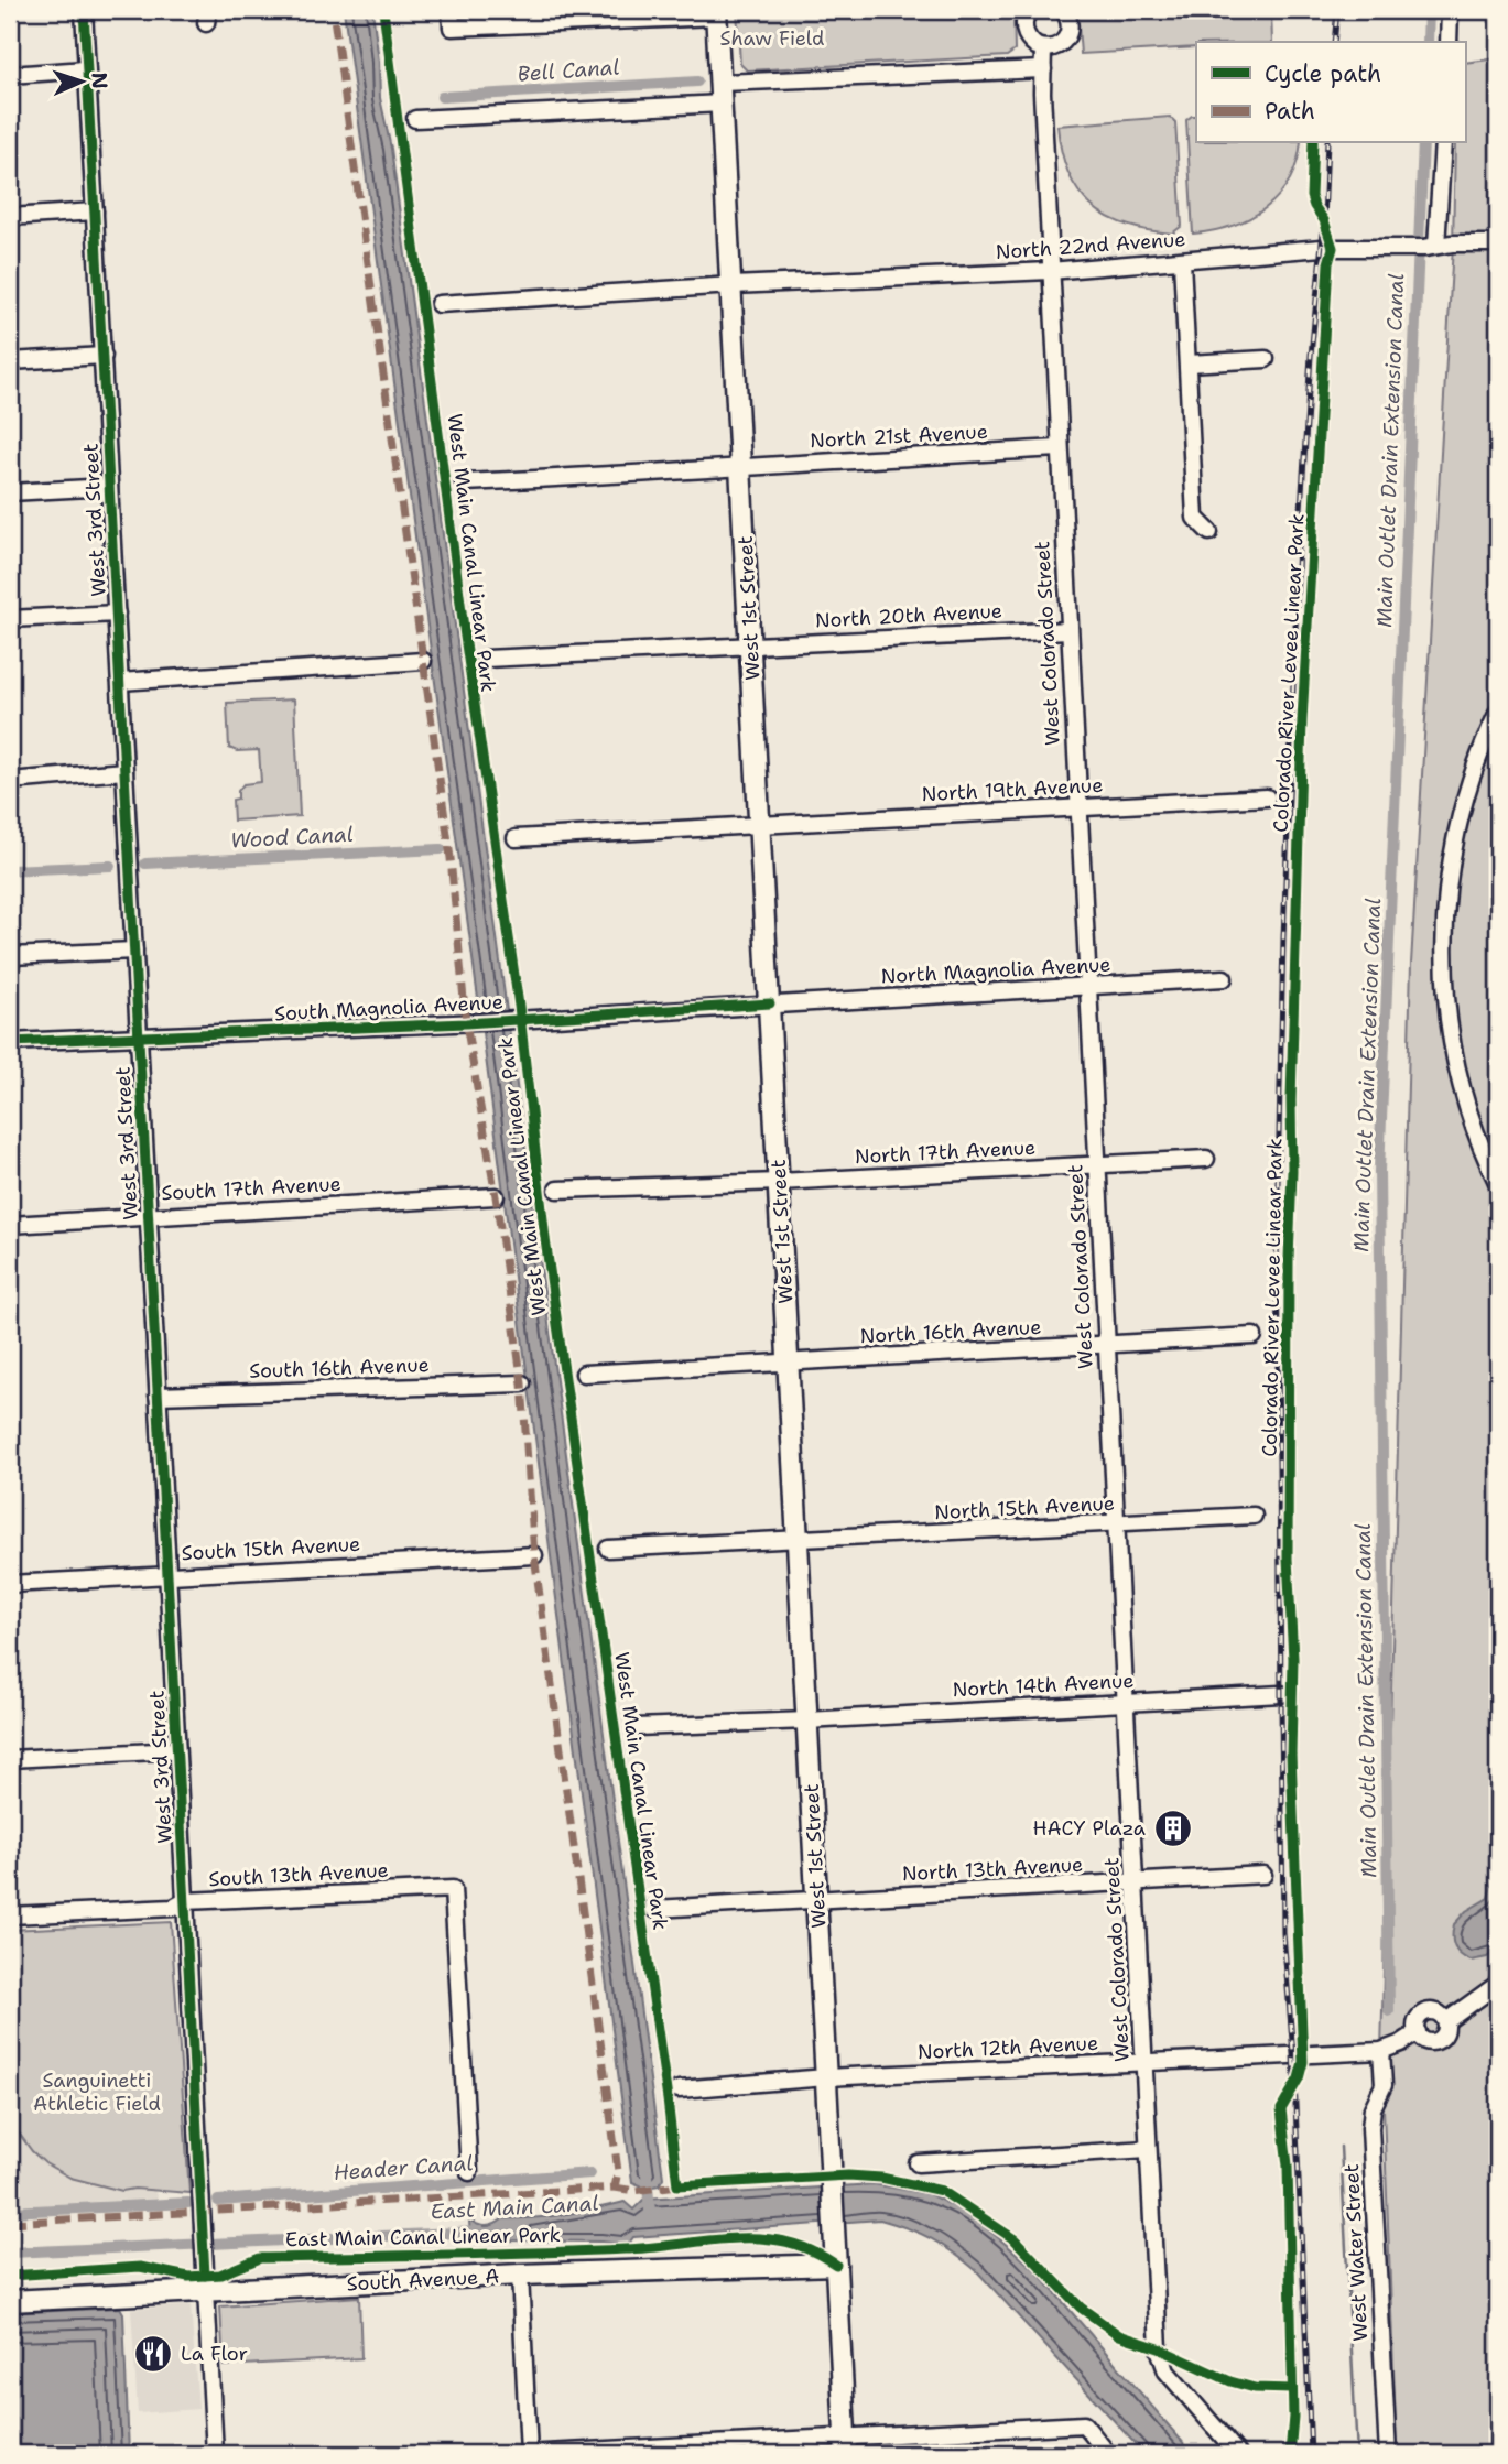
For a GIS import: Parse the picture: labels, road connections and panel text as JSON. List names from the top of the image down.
{
  "streets": {
    "main road": ["West 1st Street", "South Avenue A"],
    "street": [
      "North 22nd Avenue",
      "North 21st Avenue",
      "West 3rd Street",
      "North 20th Avenue",
      "West Colorado Street",
      "North 19th Avenue",
      "North Magnolia Avenue",
      "South Magnolia Avenue",
      "North 17th Avenue",
      "South 17th Avenue",
      "North 16th Avenue",
      "South 16th Avenue",
      "North 15th Avenue",
      "South 15th Avenue",
      "North 14th Avenue",
      "North 13th Avenue",
      "South 13th Avenue",
      "North 12th Avenue",
      "West Water Street"
    ],
    "cycle path": ["West Main Canal Linear Park", "Colorado River Levee Linear Park", "East Main Canal Linear Park"]
  },
  "crossings": [
    ["North 22nd Avenue", "West 1st Street"],
    ["North 22nd Avenue", "West Colorado Street"],
    ["North 21st Avenue", "West 1st Street"],
    ["North 21st Avenue", "West Colorado Street"],
    ["West 3rd Street", "South Magnolia Avenue"],
    ["West 3rd Street", "South 17th Avenue"],
    ["West 3rd Street", "South 16th Avenue"],
    ["West 3rd Street", "South 15th Avenue"],
    ["West 3rd Street", "South 13th Avenue"],
    ["West 3rd Street", "South Avenue A"],
    ["West 1st Street", "North 20th Avenue"],
    ["West 1st Street", "North 19th Avenue"],
    ["West 1st Street", "North Magnolia Avenue"],
    ["West 1st Street", "South Magnolia Avenue"],
    ["West 1st Street", "North 17th Avenue"],
    ["West 1st Street", "North 16th Avenue"],
    ["West 1st Street", "North 15th Avenue"],
    ["West 1st Street", "North 14th Avenue"],
    ["West 1st Street", "North 13th Avenue"],
    ["West 1st Street", "North 12th Avenue"],
    ["West 1st Street", "South Avenue A"],
    ["North 20th Avenue", "West Colorado Street"],
    ["West Colorado Street", "North 19th Avenue"],
    ["West Colorado Street", "North Magnolia Avenue"],
    ["West Colorado Street", "North 17th Avenue"],
    ["West Colorado Street", "North 16th Avenue"],
    ["West Colorado Street", "North 15th Avenue"],
    ["West Colorado Street", "North 14th Avenue"],
    ["West Colorado Street", "North 13th Avenue"],
    ["West Colorado Street", "North 12th Avenue"],
    ["North Magnolia Avenue", "South Magnolia Avenue"],
    ["North 12th Avenue", "West Water Street"]
  ],
  "water": [
    "Bell Canal",
    "Main Outlet Drain Extension Canal",
    "Wood Canal",
    "Header Canal",
    "East Main Canal"
  ],
  "parks": ["Shaw Field", "Sanguinetti Athletic Field"],
  "places": {
    "building": ["HACY Plaza"],
    "restaurant": ["La Flor"]
  },
  "legend": ["Cycle path", "Path"],
  "north": "right"
}
